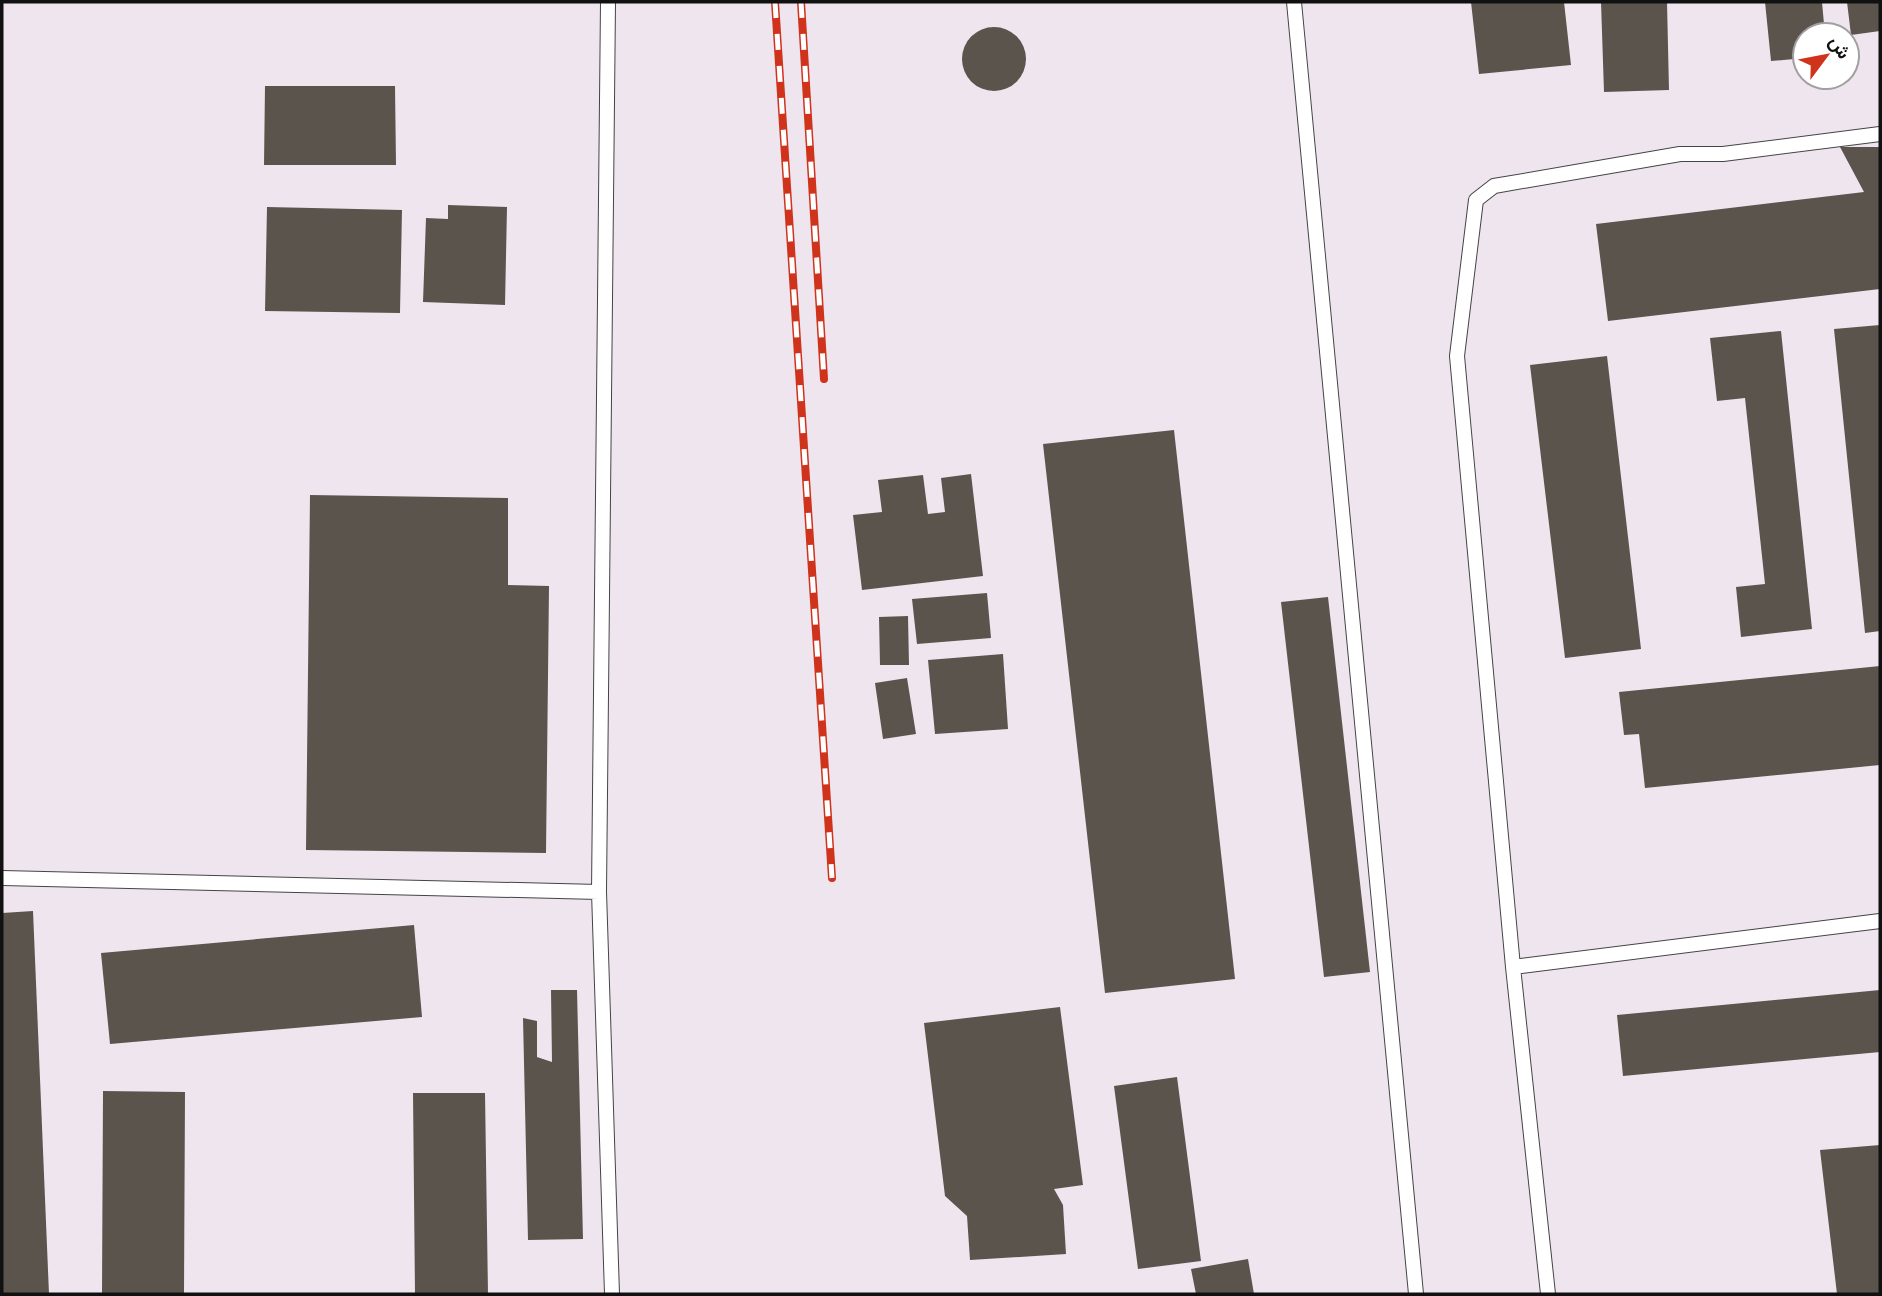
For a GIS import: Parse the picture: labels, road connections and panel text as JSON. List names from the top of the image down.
{
  "north": "top right"
}
